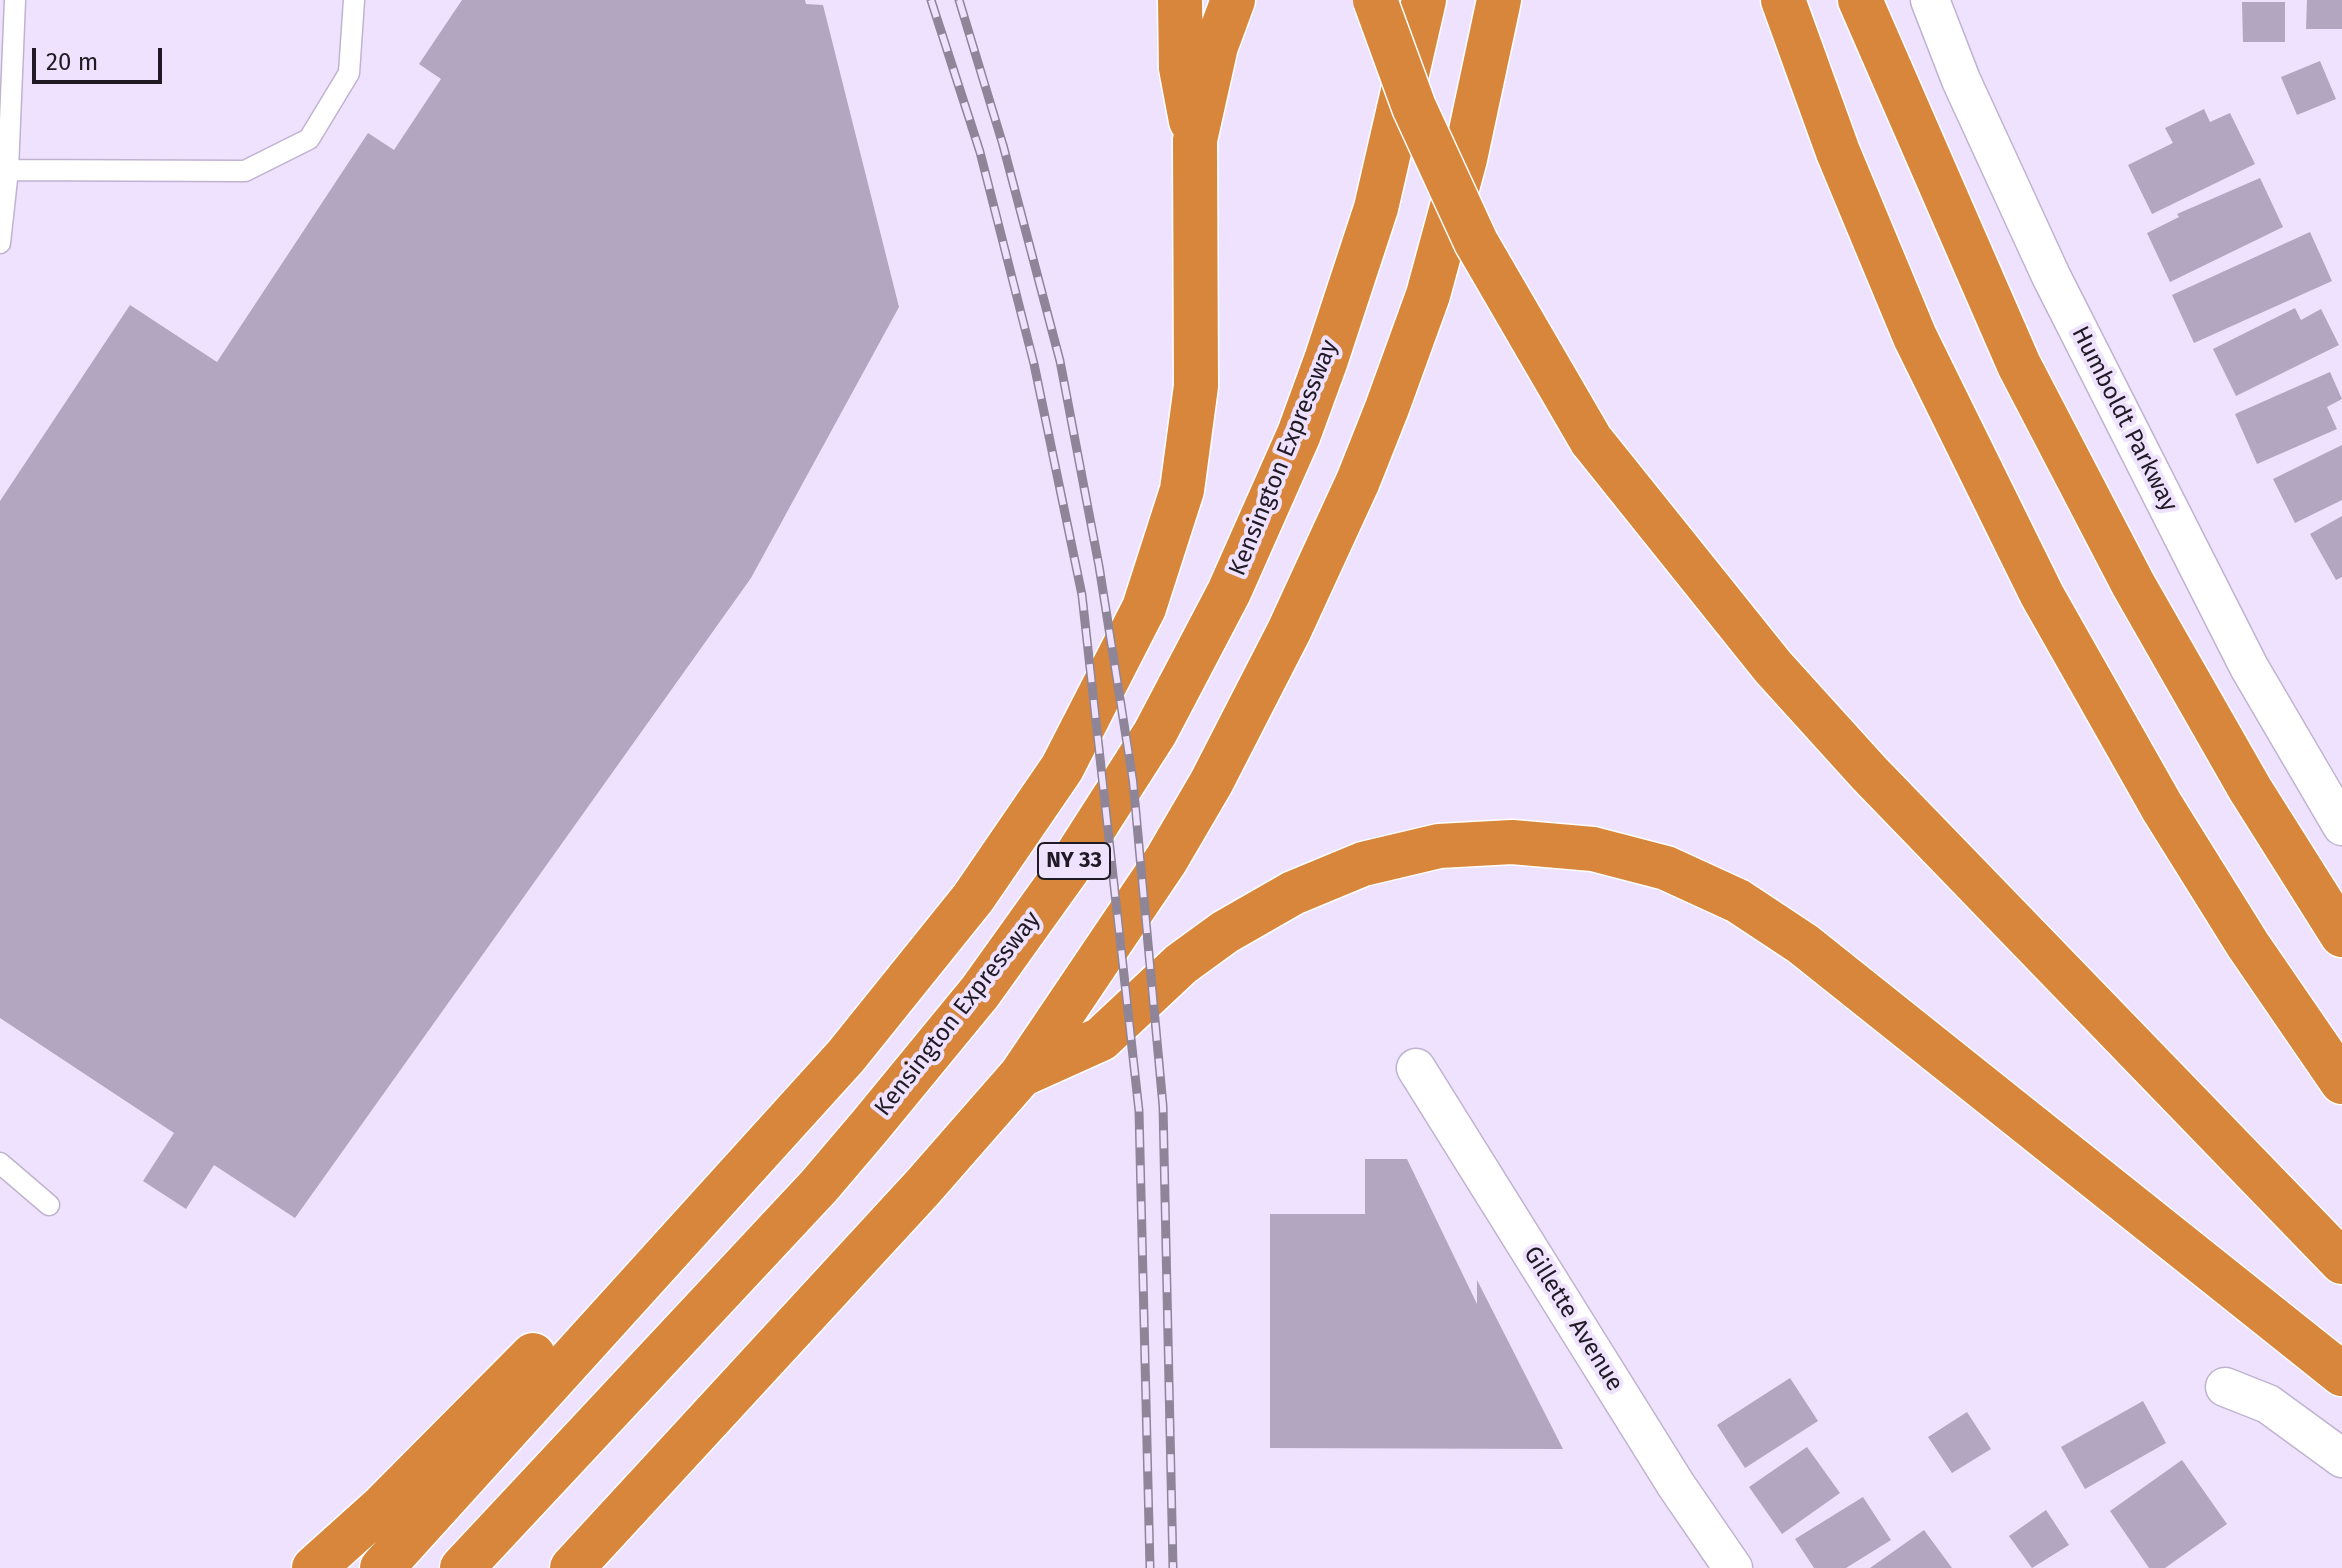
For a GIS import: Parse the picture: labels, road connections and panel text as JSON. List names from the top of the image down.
{
  "streets": {
    "highway": ["Kensington Expressway", "NY 33"],
    "street": ["Humboldt Parkway", "Gillette Avenue"]
  },
  "scale_bar": "20 m"
}
